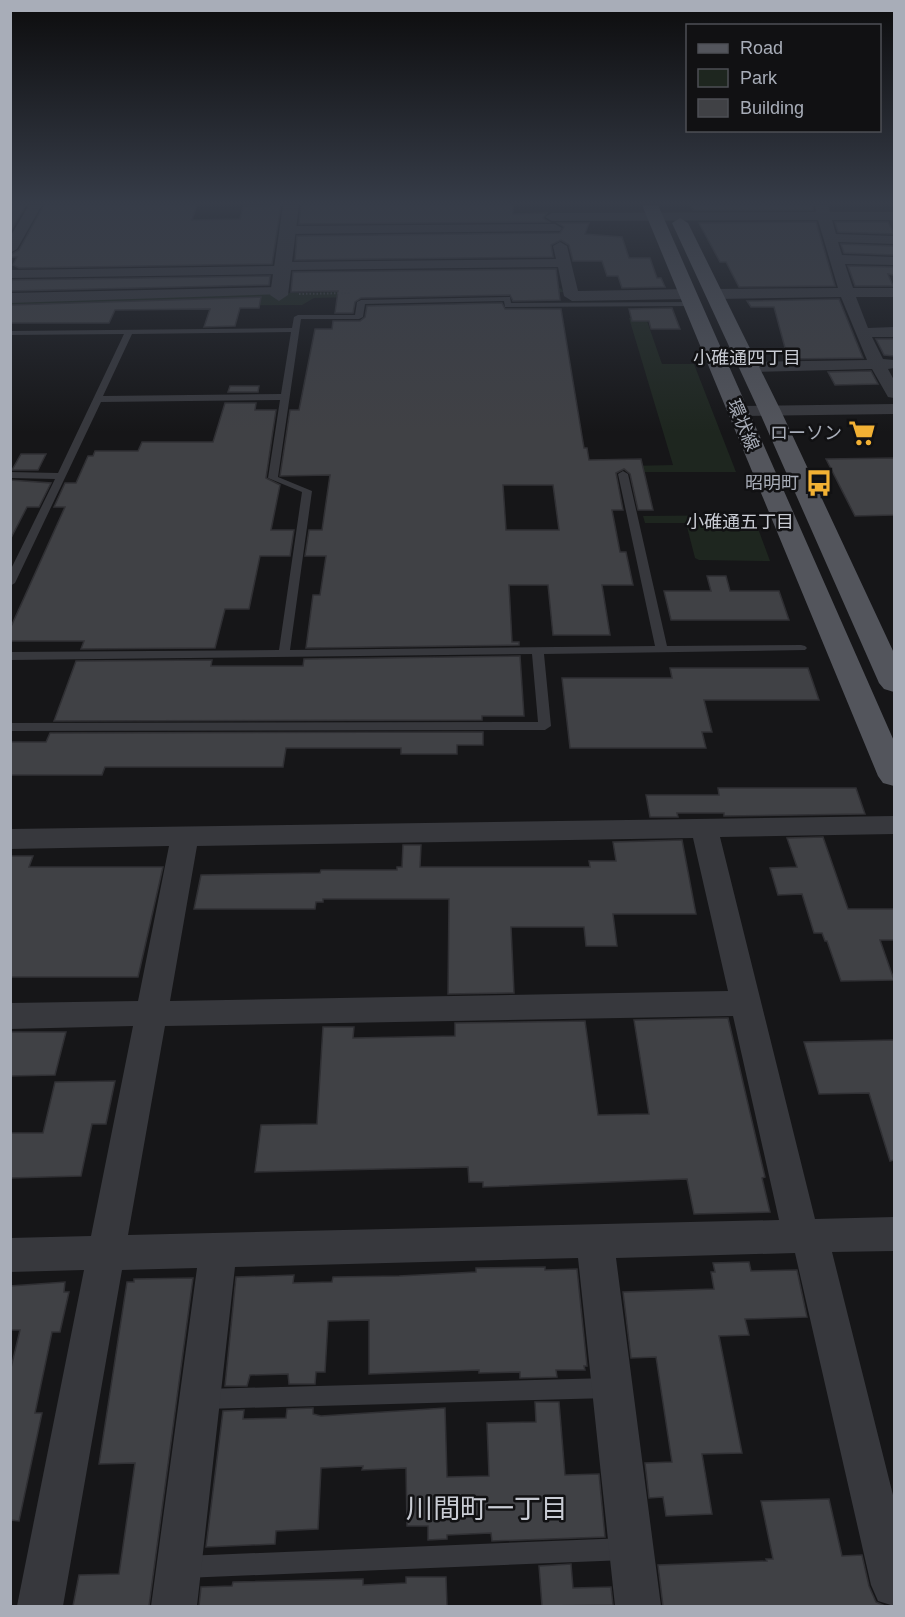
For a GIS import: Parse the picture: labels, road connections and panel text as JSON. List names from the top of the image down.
{
  "streets": {
    "main road": ["環状線"]
  },
  "districts": ["小碓通四丁目", "小碓通五丁目", "川間町一丁目"],
  "places": {
    "supermarket": ["ローソン"],
    "bus stop": ["昭明町"]
  },
  "legend": ["Road", "Park", "Building"]
}
